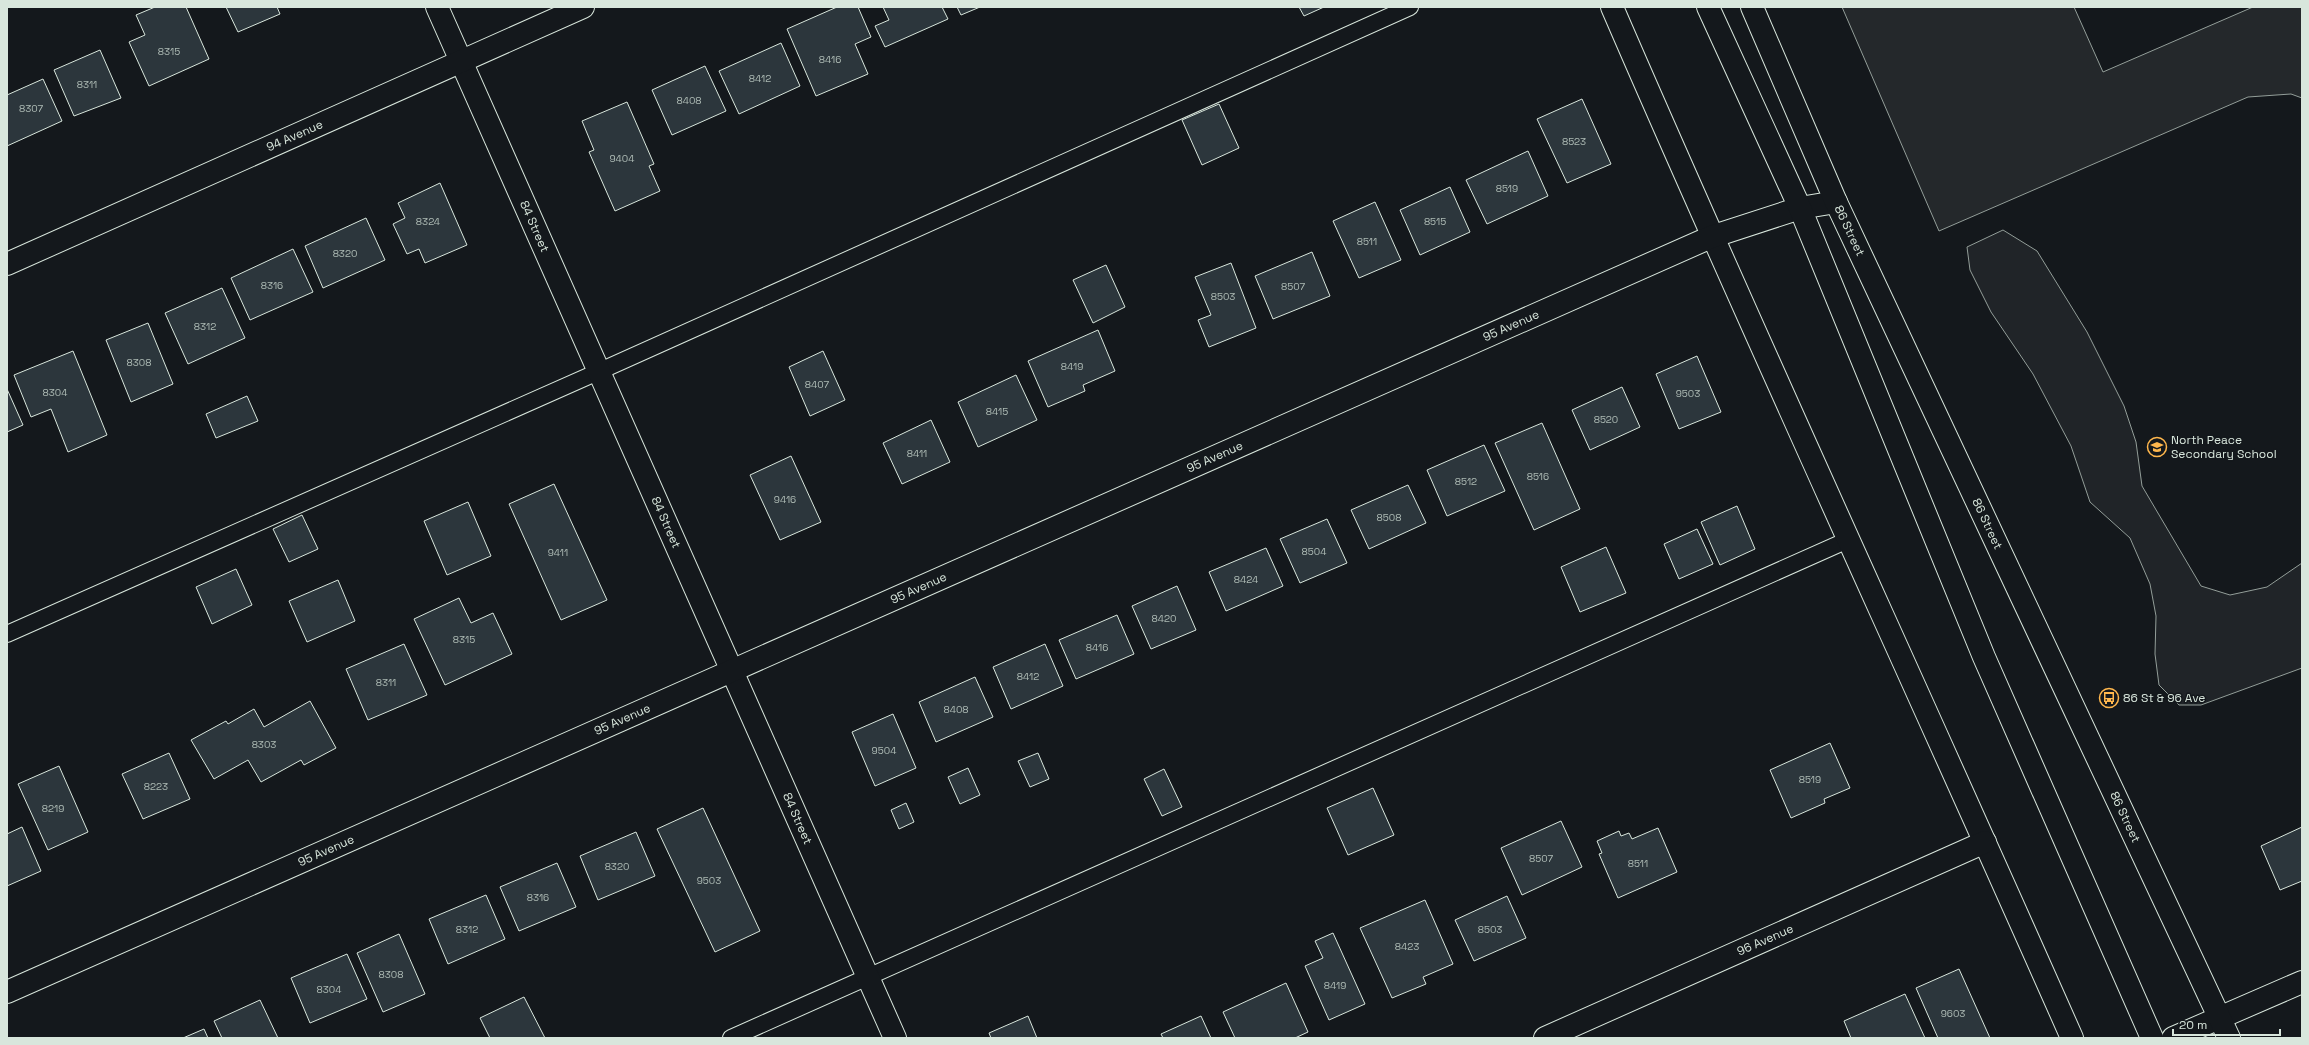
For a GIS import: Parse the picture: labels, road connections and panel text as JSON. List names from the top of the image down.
{
  "streets": {
    "street": [
      "94 Avenue",
      "84 Street",
      "86 Street",
      "95 Avenue",
      "96 Avenue"
    ]
  },
  "crossings": [
    ["94 Avenue", "84 Street"],
    ["84 Street", "95 Avenue"],
    ["86 Street", "95 Avenue"]
  ],
  "places": {
    "school or university": ["North Peace Secondary School"],
    "bus stop": ["86 St & 96 Ave"]
  },
  "house_numbers": [
    "8315",
    "8416",
    "8412",
    "8311",
    "8408",
    "8307",
    "8523",
    "9404",
    "8519",
    "8324",
    "8515",
    "8511",
    "8320",
    "8316",
    "8507",
    "8503",
    "8312",
    "8308",
    "8419",
    "8407",
    "8304",
    "9503",
    "8415",
    "8520",
    "8411",
    "8516",
    "8512",
    "9416",
    "8508",
    "8504",
    "9411",
    "8424",
    "8420",
    "8315",
    "8416",
    "8412",
    "8311",
    "8408",
    "8303",
    "9504",
    "8519",
    "8223",
    "8219",
    "8507",
    "8511",
    "8320",
    "9503",
    "8316",
    "8312",
    "8503",
    "8423",
    "8308",
    "8419",
    "8304",
    "9603"
  ],
  "scale_bar": "20 m"
}
